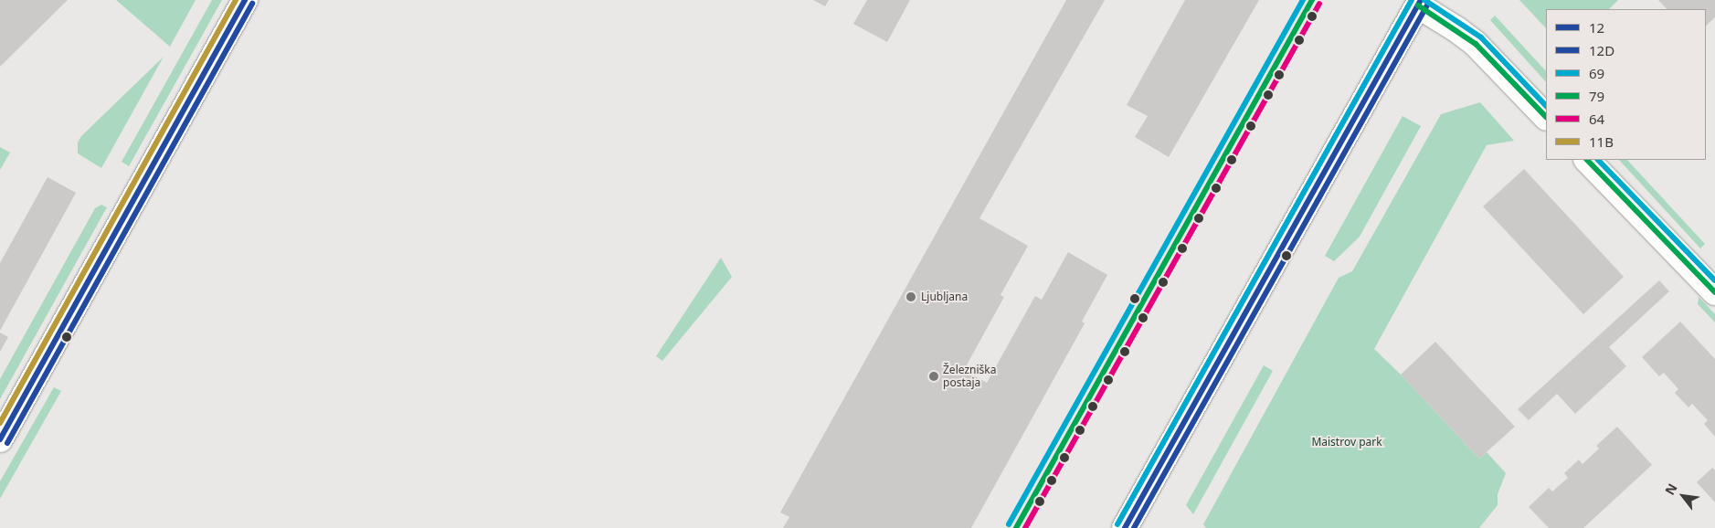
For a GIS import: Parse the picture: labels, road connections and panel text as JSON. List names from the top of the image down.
{
  "parks": ["Maistrov park"],
  "places": ["Ljubljana", "Železniška postaja"],
  "lines": [
    "transit line 12",
    "transit line 69",
    "transit line 79",
    "transit line 11B",
    "transit line 12D",
    "transit line 64"
  ],
  "legend": [
    "12",
    "12D",
    "69",
    "79",
    "64",
    "11B"
  ],
  "north": "top left"
}
